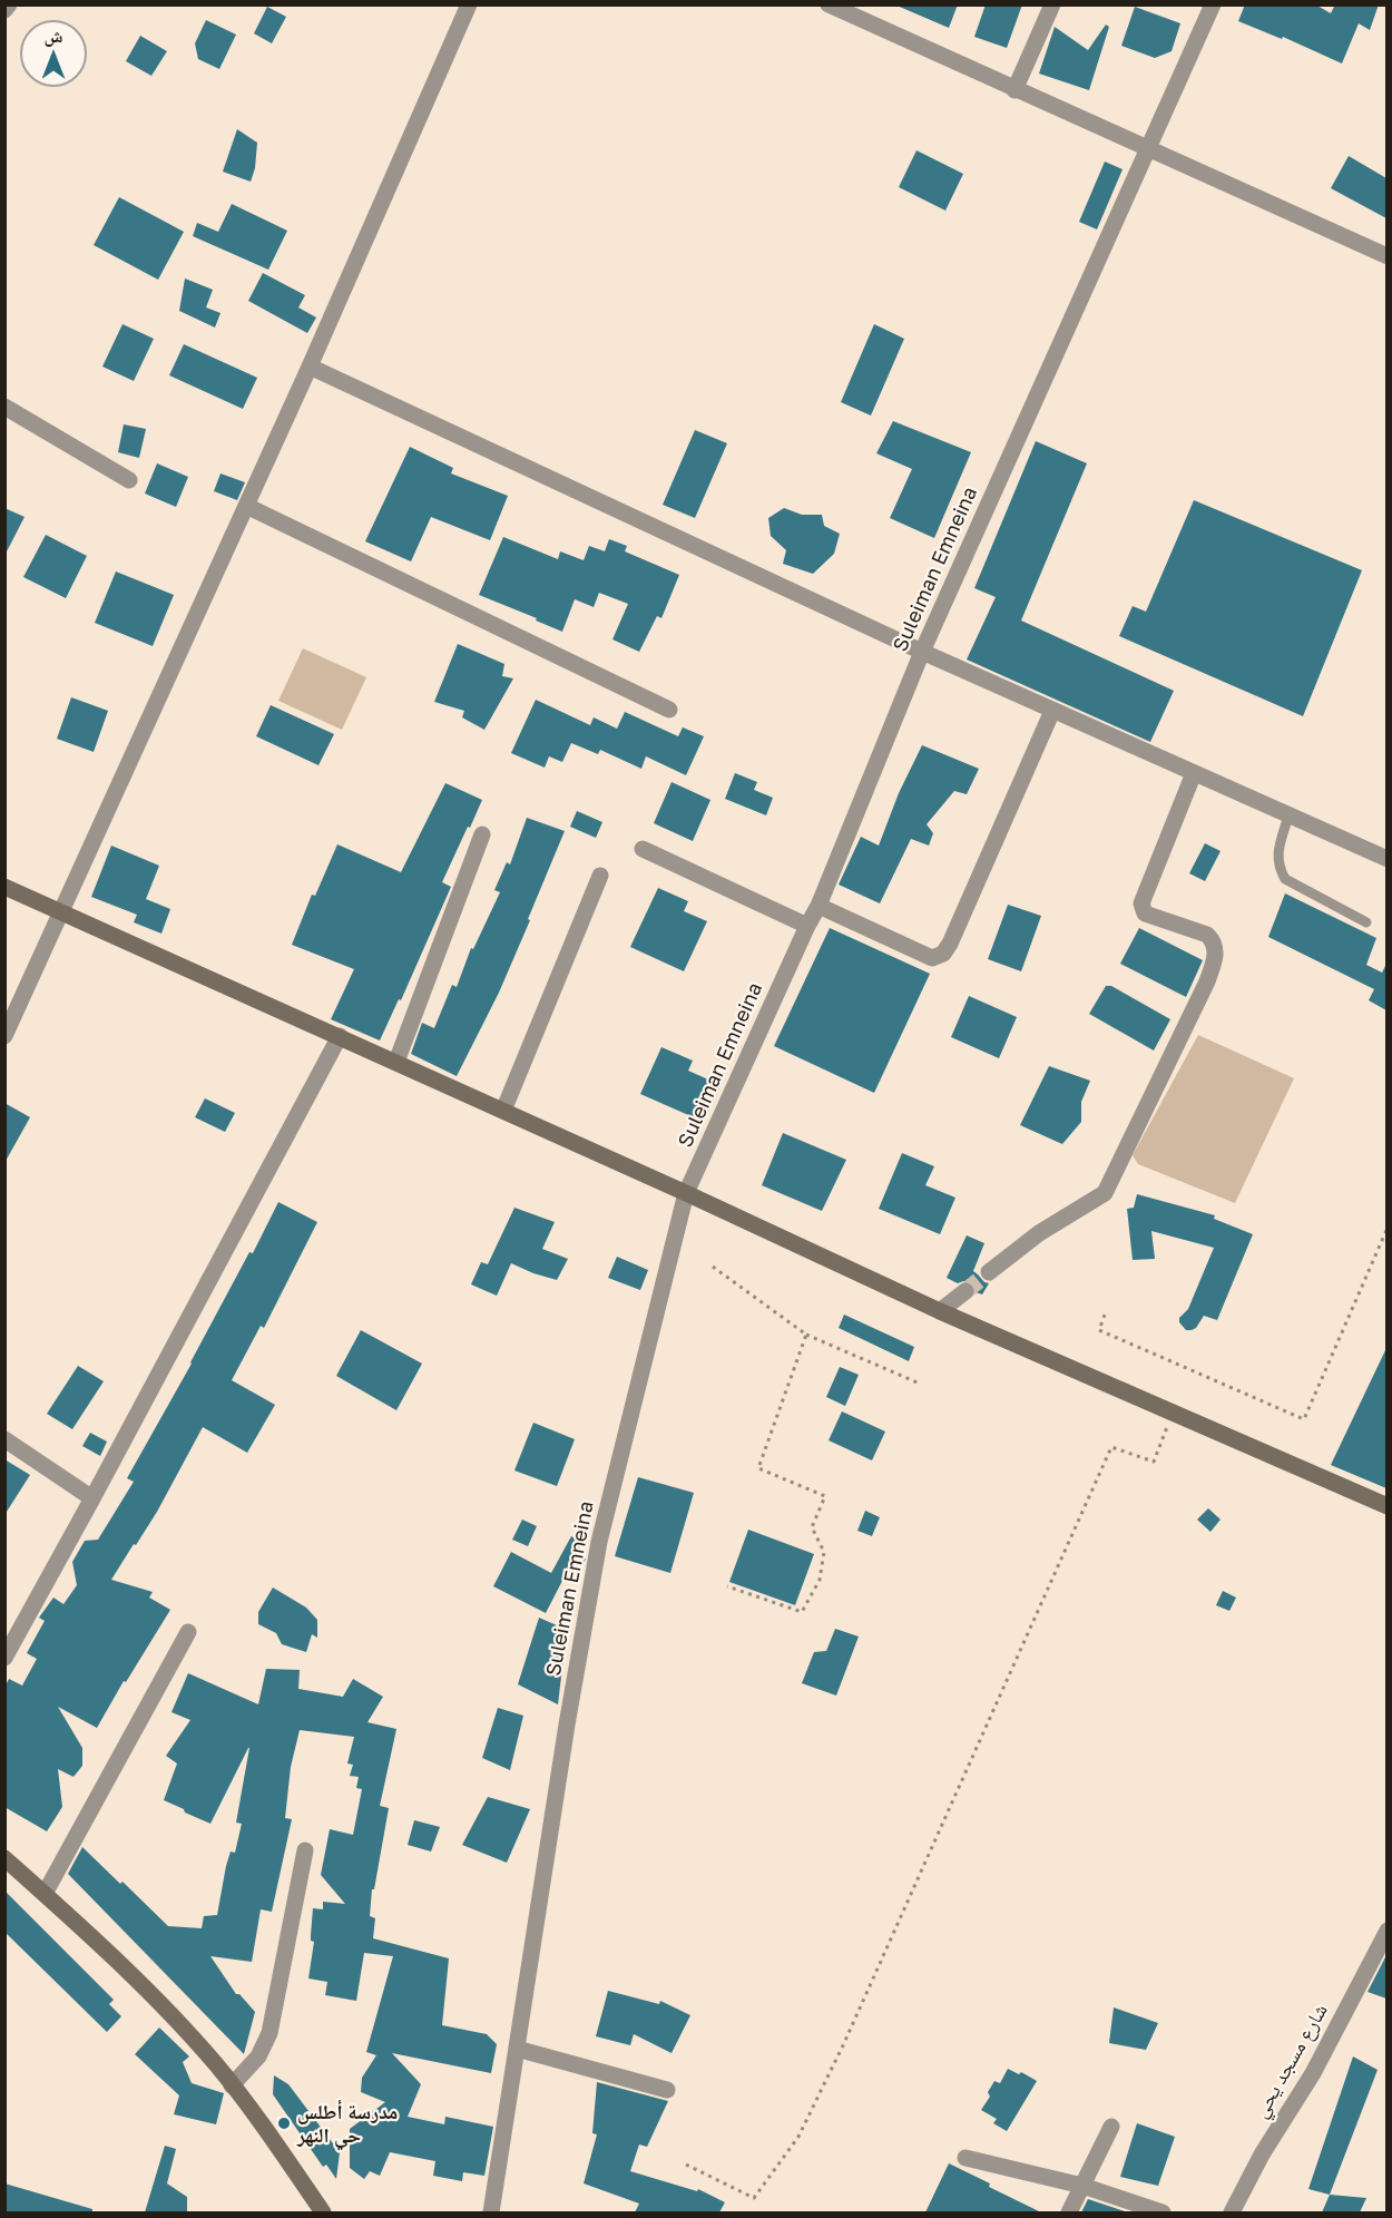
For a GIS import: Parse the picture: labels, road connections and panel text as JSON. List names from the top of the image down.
{
  "streets": {
    "street": ["Suleiman Emneina", "شارع مسجد يحي"]
  },
  "places": ["مدرسة أطلس حي النهر"],
  "north": "top"
}
